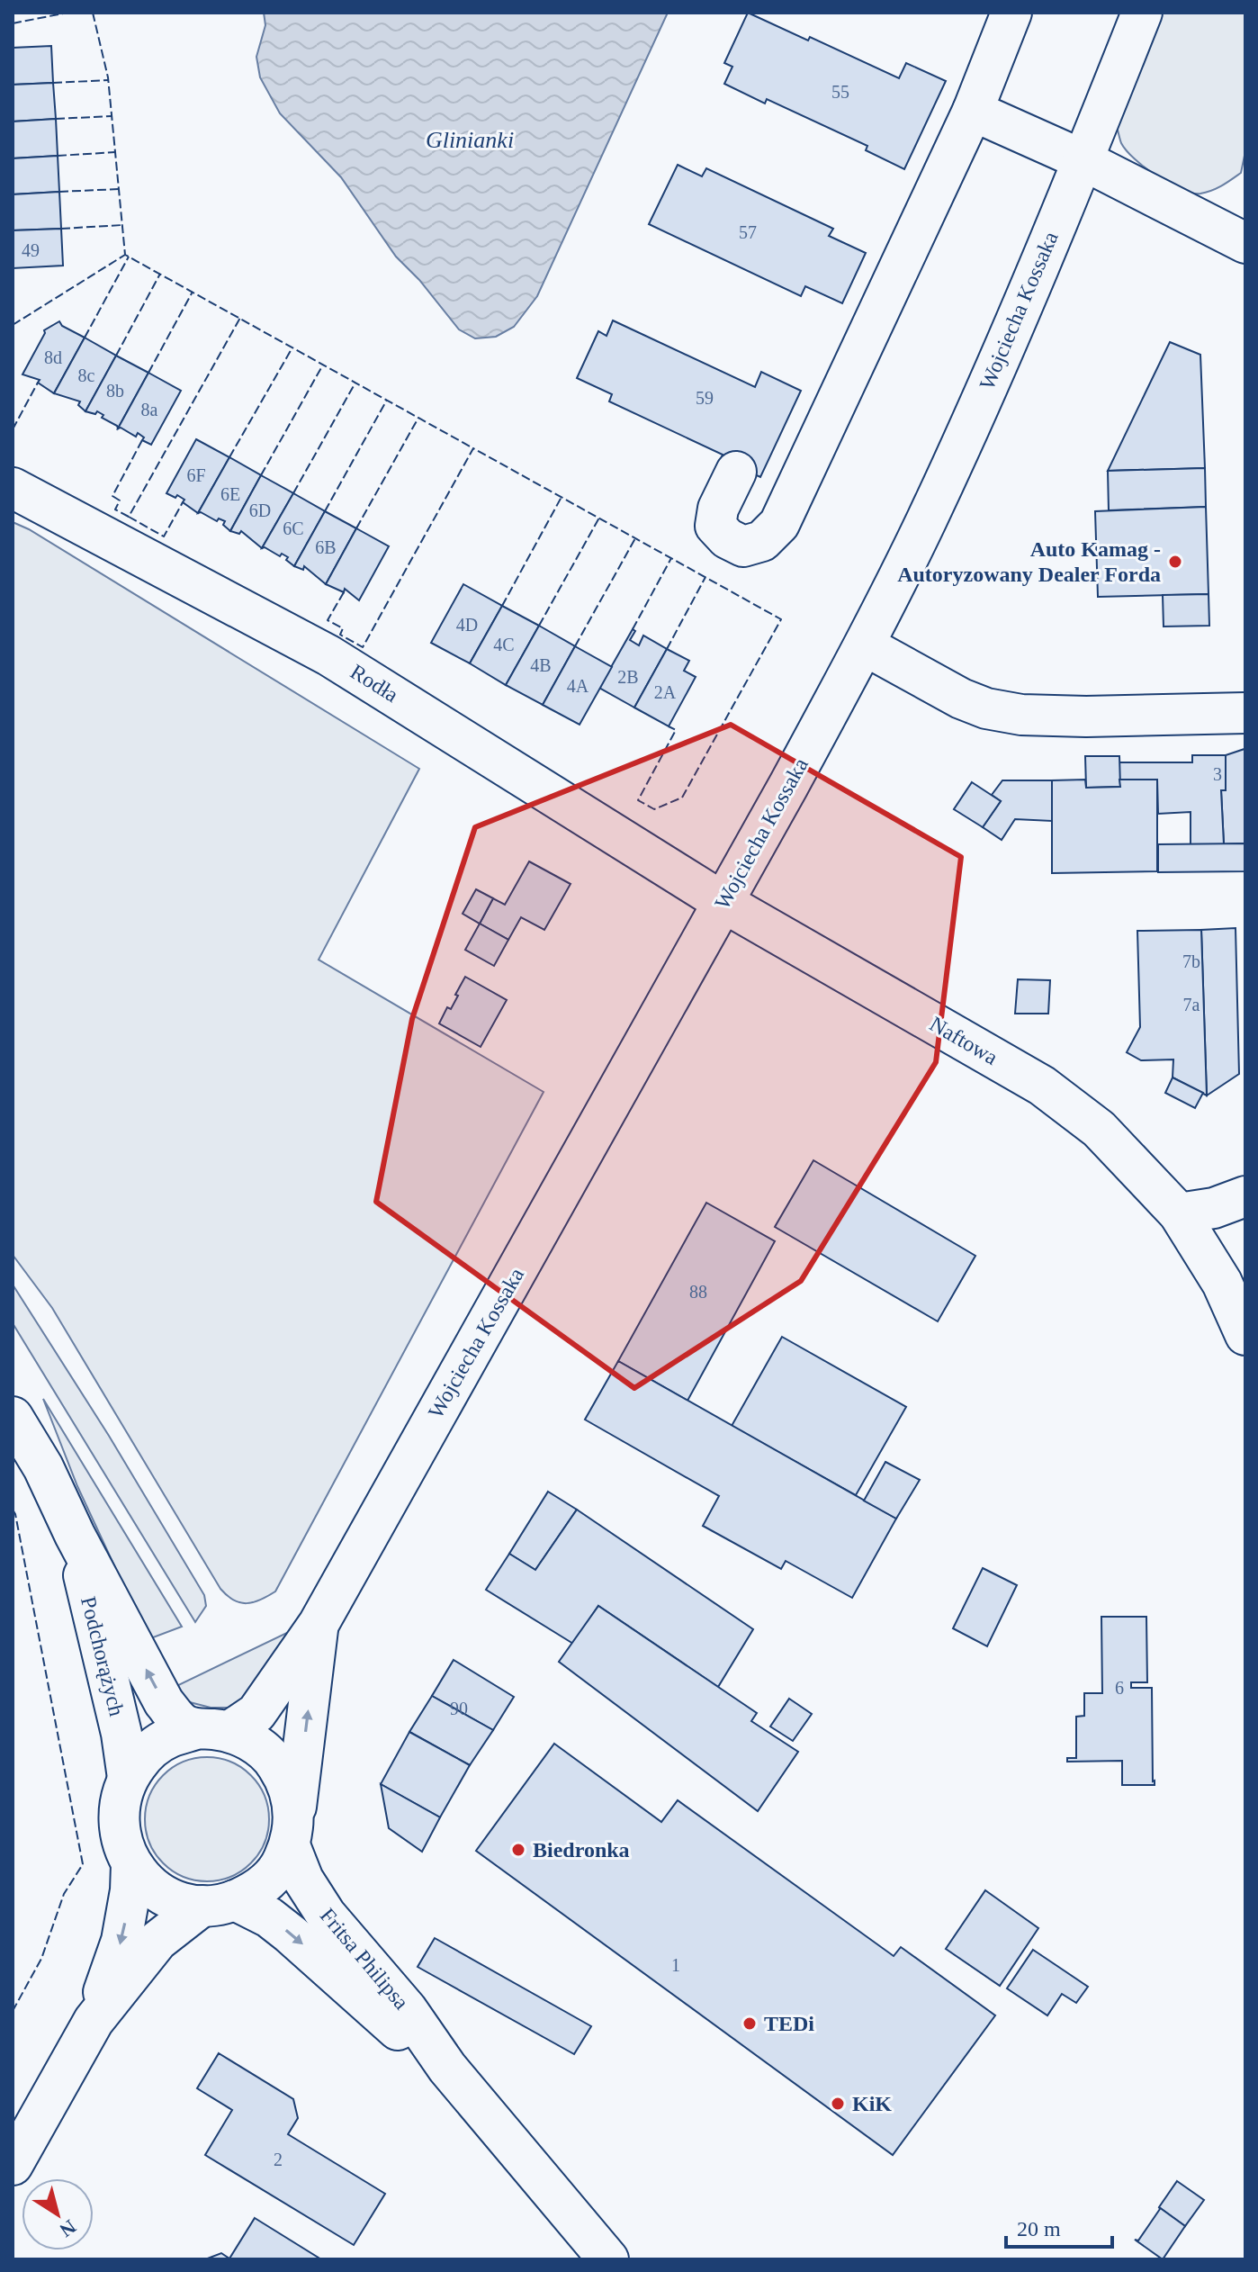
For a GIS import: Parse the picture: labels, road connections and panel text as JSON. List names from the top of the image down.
{
  "streets": {
    "street": [
      "Wojciecha Kossaka",
      "Rodła",
      "Naftowa",
      "Podchorążych",
      "Fritsa Philipsa"
    ]
  },
  "crossings": [
    ["Wojciecha Kossaka", "Rodła"],
    ["Wojciecha Kossaka", "Naftowa"],
    ["Wojciecha Kossaka", "Podchorążych"],
    ["Wojciecha Kossaka", "Fritsa Philipsa"],
    ["Rodła", "Naftowa"],
    ["Podchorążych", "Fritsa Philipsa"]
  ],
  "water": ["Glinianki"],
  "places": [
    "Auto Kamag - Autoryzowany Dealer Forda",
    "Biedronka",
    "TEDi",
    "KiK"
  ],
  "house_numbers": [
    "55",
    "57",
    "49",
    "8d",
    "8c",
    "8b",
    "59",
    "8a",
    "6F",
    "6E",
    "6D",
    "6C",
    "6B",
    "4D",
    "4C",
    "4B",
    "2B",
    "4A",
    "2A",
    "3",
    "7b",
    "7a",
    "88",
    "6",
    "90",
    "1",
    "2"
  ],
  "scale_bar": "20 m",
  "north": "bottom right"
}
